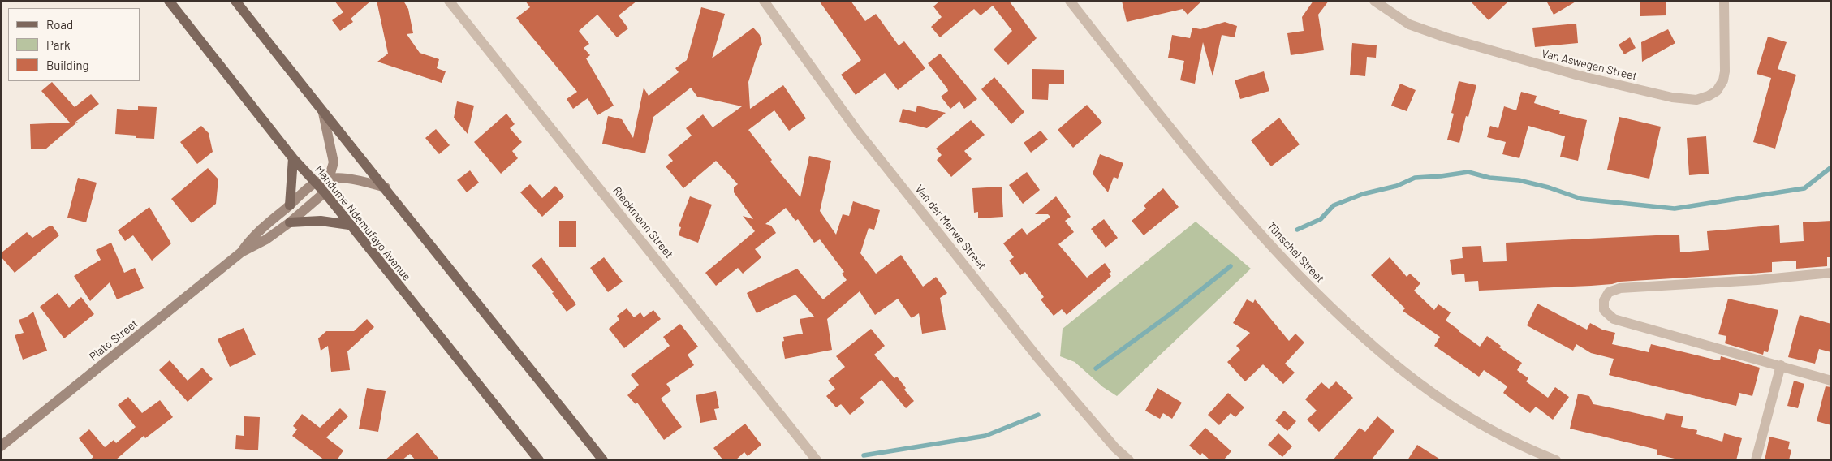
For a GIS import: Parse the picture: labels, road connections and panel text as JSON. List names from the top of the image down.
{
  "streets": {
    "main road": ["Mandume Ndemufayo Avenue"],
    "street": [
      "Van Aswegen Street",
      "Rieckmann Street",
      "Van der Merwe Street",
      "Tünschel Street",
      "Plato Street"
    ]
  },
  "crossings": [
    ["Mandume Ndemufayo Avenue", "Plato Street"]
  ],
  "legend": ["Road", "Park", "Building"]
}
